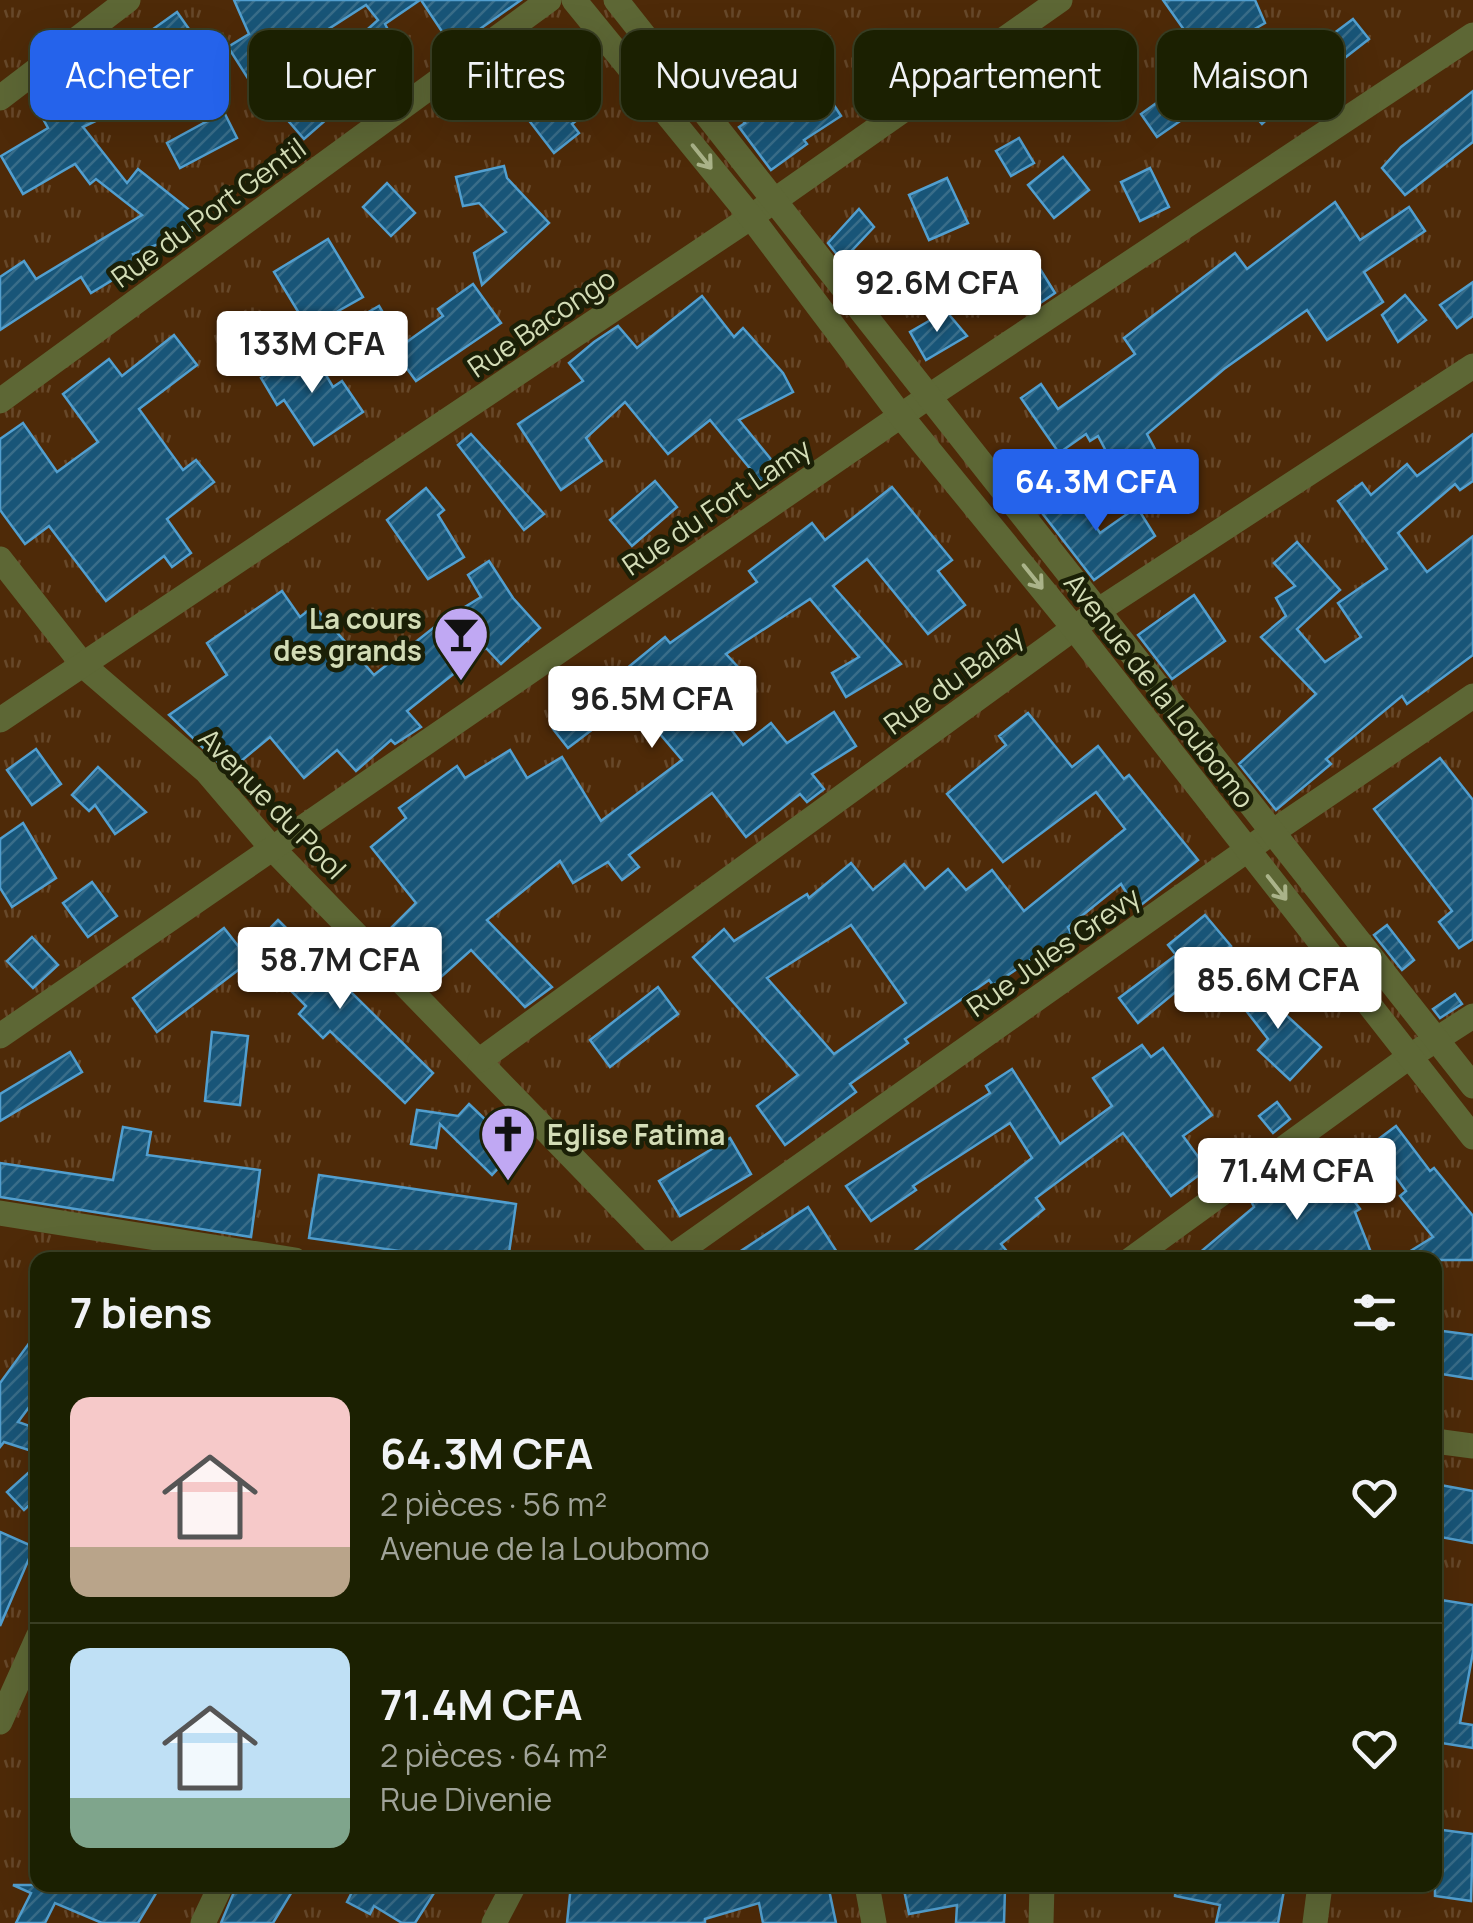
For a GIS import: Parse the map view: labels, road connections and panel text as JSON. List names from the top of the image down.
{
  "streets": {
    "street": [
      "Rue du Port Gentil",
      "Rue Bacongo",
      "Rue du Fort Lamy",
      "Rue du Balay",
      "Avenue de la Loubomo",
      "Avenue du Pool",
      "Rue Jules Grevy"
    ]
  },
  "crossings": [
    ["Rue Bacongo", "Avenue de la Loubomo"],
    ["Rue Bacongo", "Avenue du Pool"],
    ["Rue du Fort Lamy", "Avenue de la Loubomo"],
    ["Rue du Fort Lamy", "Avenue du Pool"],
    ["Rue du Balay", "Avenue de la Loubomo"],
    ["Rue du Balay", "Avenue du Pool"],
    ["Avenue de la Loubomo", "Rue Jules Grevy"]
  ],
  "places": {
    "bar": ["La cours des grands"],
    "church": ["Eglise Fatima"]
  },
  "page": {
    "chip": [
      "Acheter",
      "Louer",
      "Filtres",
      "Nouveau",
      "Appartement",
      "Maison"
    ],
    "price": [
      "92.6M CFA",
      "133M CFA",
      "64.3M CFA",
      "96.5M CFA",
      "58.7M CFA",
      "85.6M CFA",
      "71.4M CFA"
    ],
    "heading": "7 biens",
    "list": [
      {
        "name": "64.3M CFA",
        "note": "2 pièces · 56 m² · Avenue de la Loubomo"
      },
      {
        "name": "71.4M CFA",
        "note": "2 pièces · 64 m² · Rue Divenie"
      }
    ]
  }
}
